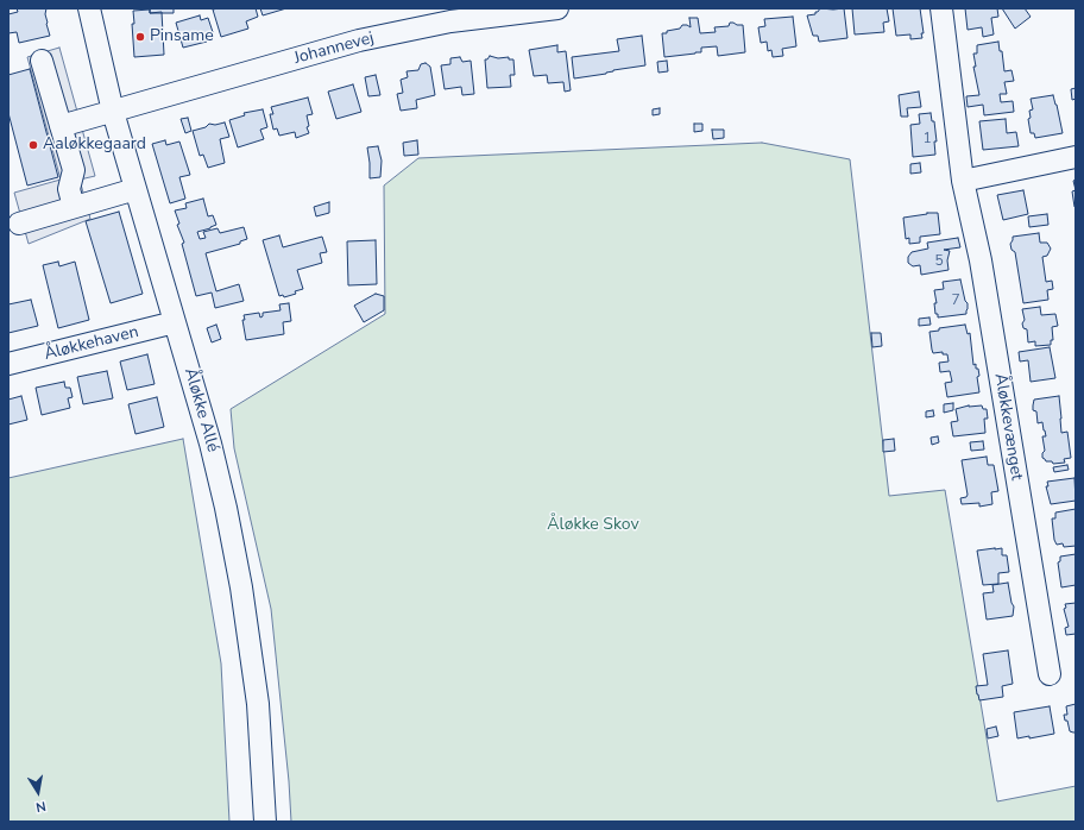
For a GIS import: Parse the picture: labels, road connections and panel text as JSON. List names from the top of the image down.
{
  "streets": {
    "street": [
      "Johannevej",
      "Åløkkehaven",
      "Åløkke Allé",
      "Åløkkevænget"
    ]
  },
  "crossings": [
    ["Johannevej", "Åløkke Allé"],
    ["Åløkkehaven", "Åløkke Allé"]
  ],
  "parks": ["Åløkke Skov"],
  "places": ["Pinsame", "Aaløkkegaard"],
  "house_numbers": ["1", "5", "7"],
  "north": "bottom"
}
